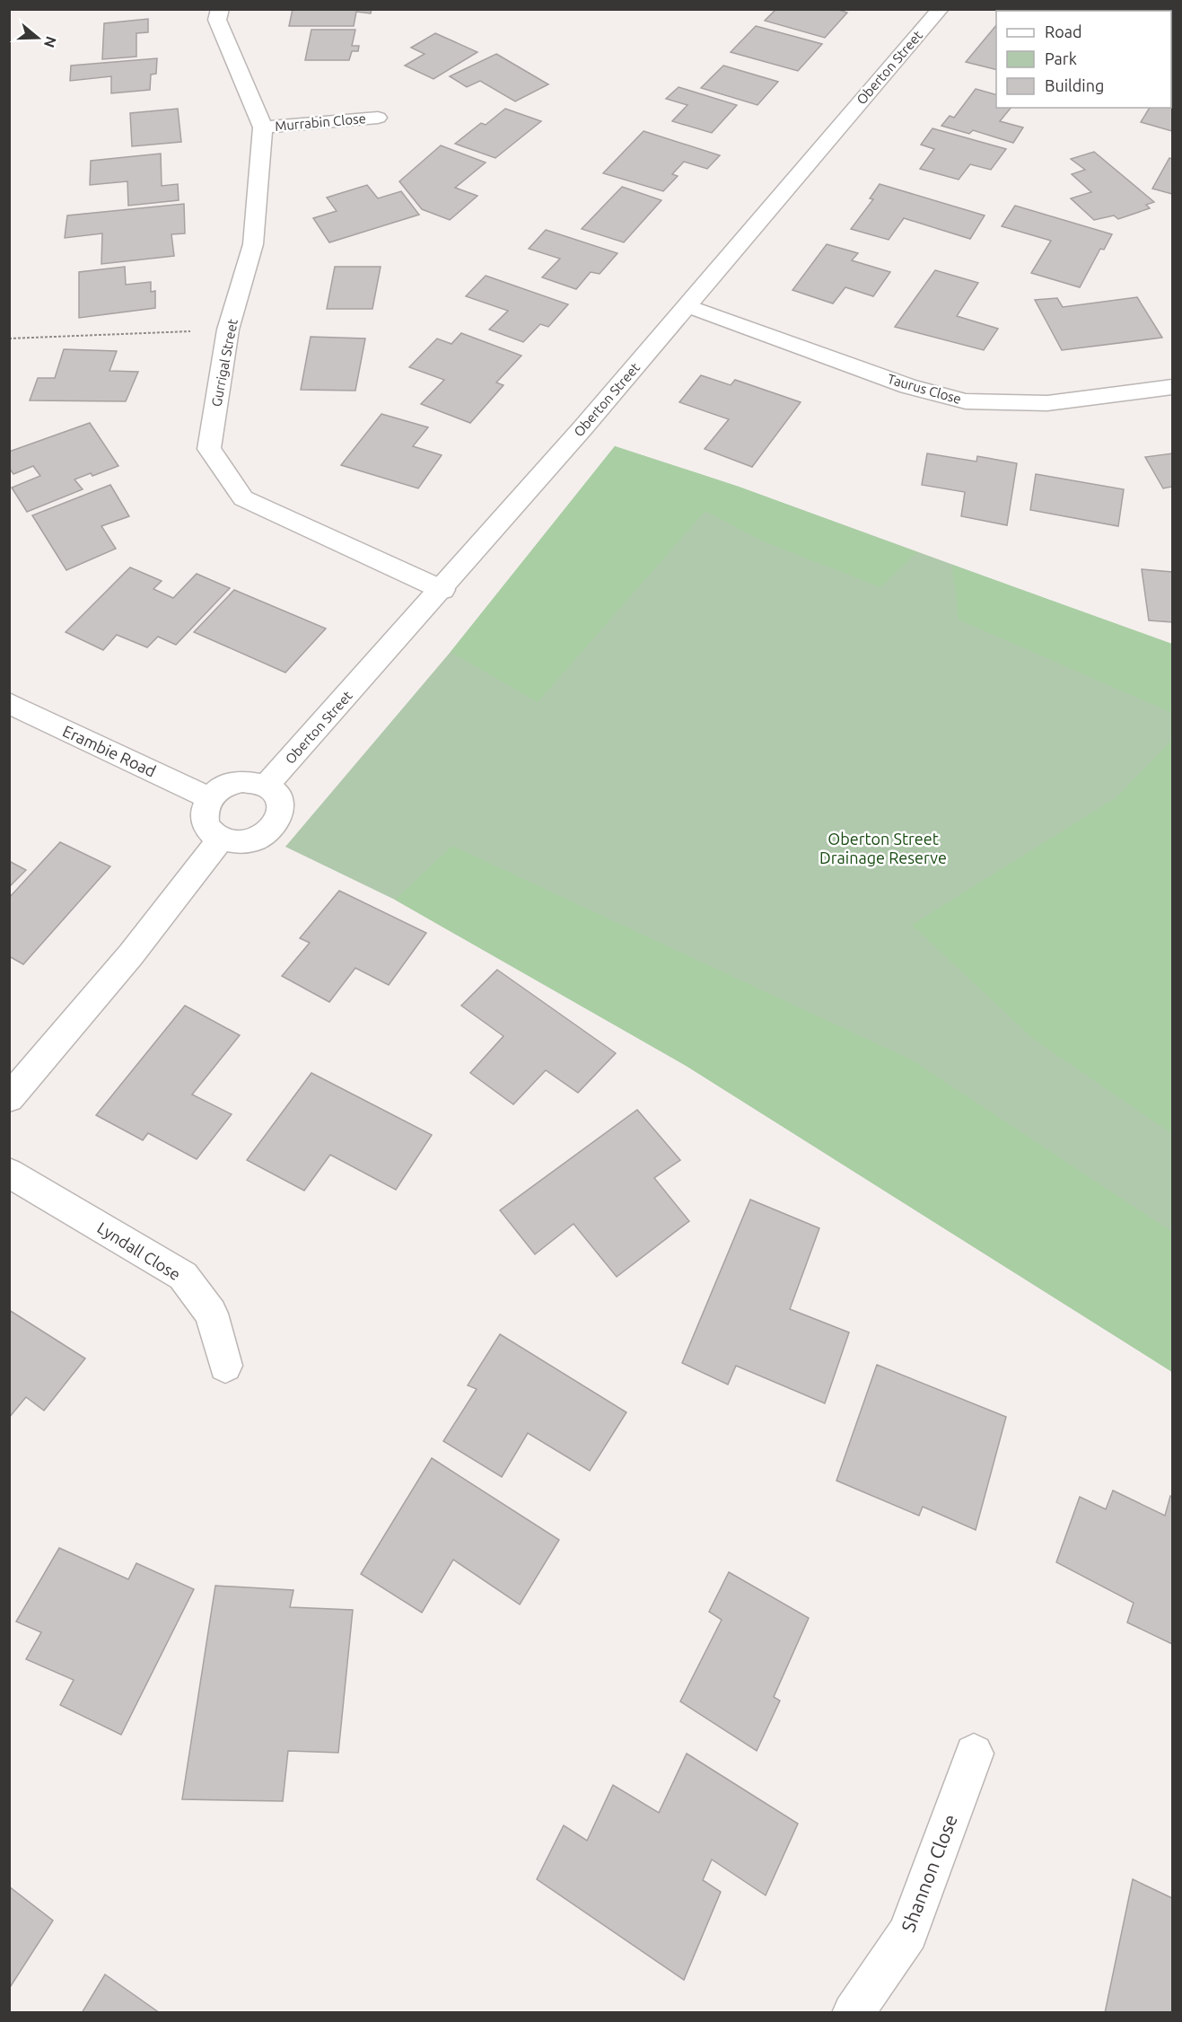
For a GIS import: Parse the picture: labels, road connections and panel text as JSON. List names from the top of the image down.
{
  "streets": {
    "street": [
      "Oberton Street",
      "Murrabin Close",
      "Gurrigal Street",
      "Taurus Close",
      "Erambie Road",
      "Lyndall Close",
      "Shannon Close"
    ]
  },
  "crossings": [
    ["Oberton Street", "Gurrigal Street"],
    ["Oberton Street", "Taurus Close"],
    ["Oberton Street", "Erambie Road"],
    ["Murrabin Close", "Gurrigal Street"]
  ],
  "parks": ["Oberton Street Drainage Reserve"],
  "legend": ["Road", "Park", "Building"],
  "north": "right"
}
